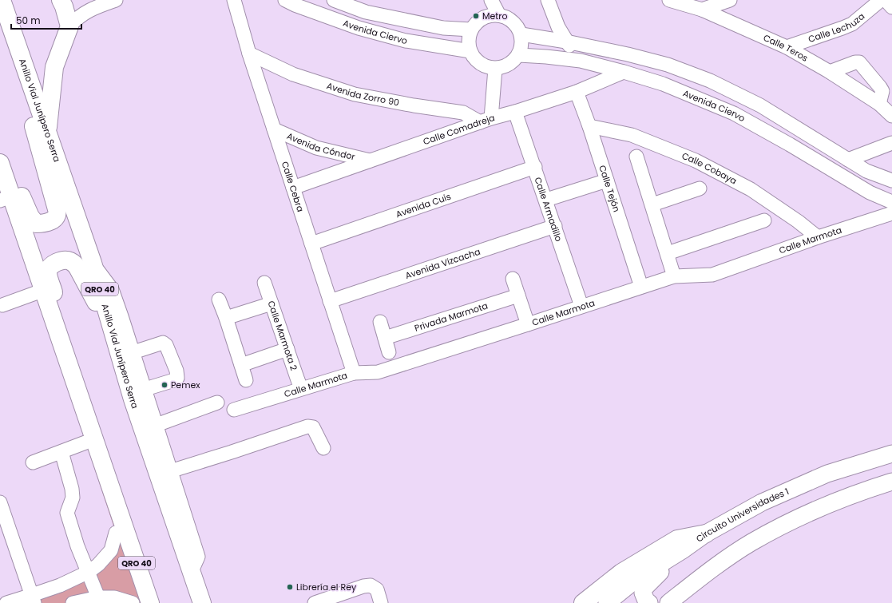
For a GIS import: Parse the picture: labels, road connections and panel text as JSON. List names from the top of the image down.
{
  "streets": {
    "highway": ["Anillo Vial Junípero Serra", "QRO 40"],
    "main road": ["Circuito Universidades 1"],
    "street": [
      "Calle Lechuza",
      "Avenida Ciervo",
      "Calle Teros",
      "Avenida Zorro 90",
      "Calle Comadreja",
      "Avenida Cóndor",
      "Calle Cobaya",
      "Calle Cebra",
      "Calle Tejón",
      "Avenida Cuis",
      "Calle Armadillo",
      "Calle Marmota",
      "Avenida Vizcacha",
      "Privada Marmota",
      "Calle Marmota 2"
    ]
  },
  "crossings": [
    ["Calle Lechuza", "Calle Teros"],
    ["Avenida Ciervo", "Calle Comadreja"],
    ["Avenida Zorro 90", "Calle Comadreja"],
    ["Avenida Zorro 90", "Calle Cebra"],
    ["Calle Comadreja", "Avenida Cóndor"],
    ["Calle Comadreja", "Calle Cebra"],
    ["Calle Comadreja", "Calle Tejón"],
    ["Calle Comadreja", "Calle Armadillo"],
    ["Avenida Cóndor", "Calle Cebra"],
    ["Calle Cobaya", "Calle Tejón"],
    ["Calle Cobaya", "Calle Marmota"],
    ["Calle Cebra", "Avenida Cuis"],
    ["Calle Cebra", "Calle Marmota"],
    ["Calle Cebra", "Avenida Vizcacha"],
    ["Calle Tejón", "Calle Marmota"],
    ["Avenida Cuis", "Calle Armadillo"],
    ["Calle Armadillo", "Calle Marmota"],
    ["Calle Armadillo", "Avenida Vizcacha"],
    ["Calle Marmota", "Calle Marmota 2"]
  ],
  "places": ["Metro", "Pemex", "Librería el Rey"],
  "scale_bar": "50 m"
}
